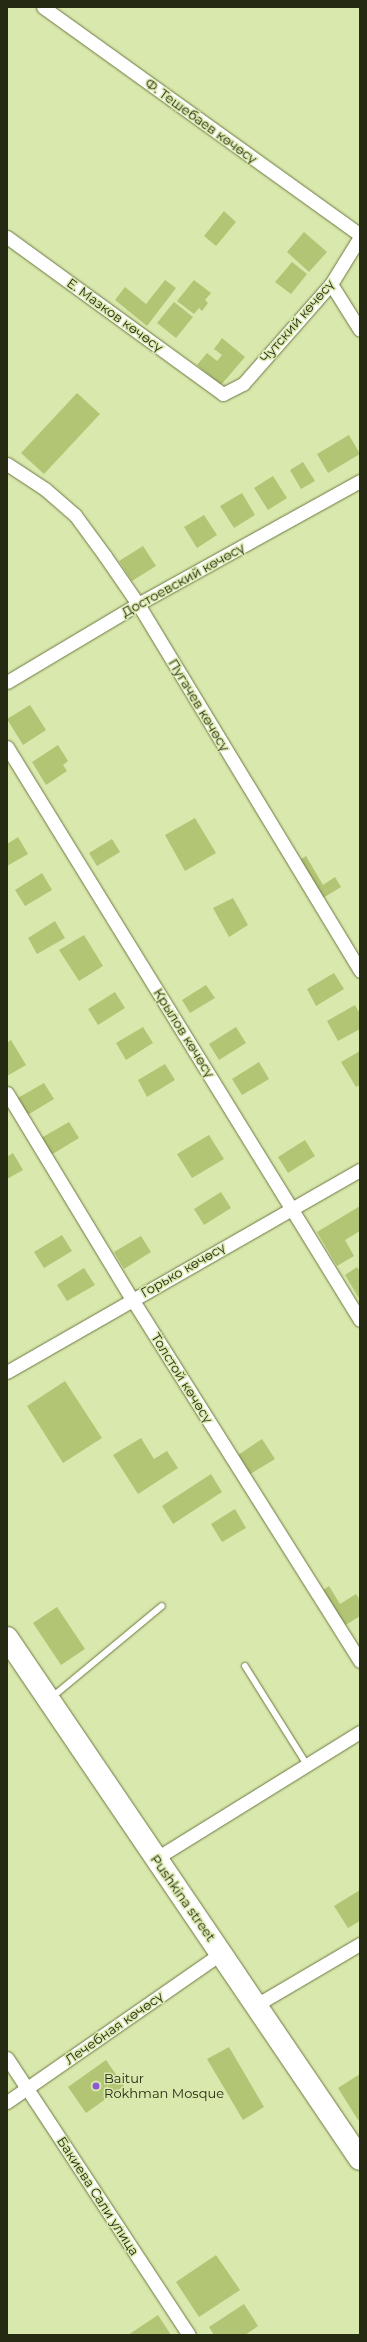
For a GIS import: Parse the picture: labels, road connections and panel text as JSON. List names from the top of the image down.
{
  "streets": {
    "highway": ["Pushkina street"],
    "street": [
      "Ф. Тешебаев көчөсү",
      "Е. Мазков көчөсү",
      "Чутский көчөсү",
      "Достоевский көчөсү",
      "Пугачев көчөсү",
      "Крылов көчөсү",
      "Горько көчөсү",
      "Толстой көчөсү",
      "Лечебная көчөсү",
      "Бакиева Сали улица"
    ]
  },
  "crossings": [
    ["Ф. Тешебаев көчөсү", "Чутский көчөсү"],
    ["Е. Мазков көчөсү", "Чутский көчөсү"],
    ["Достоевский көчөсү", "Пугачев көчөсү"],
    ["Крылов көчөсү", "Горько көчөсү"],
    ["Горько көчөсү", "Толстой көчөсү"],
    ["Pushkina street", "Лечебная көчөсү"],
    ["Лечебная көчөсү", "Бакиева Сали улица"]
  ],
  "places": ["Baitur Rokhman Mosque"]
}
